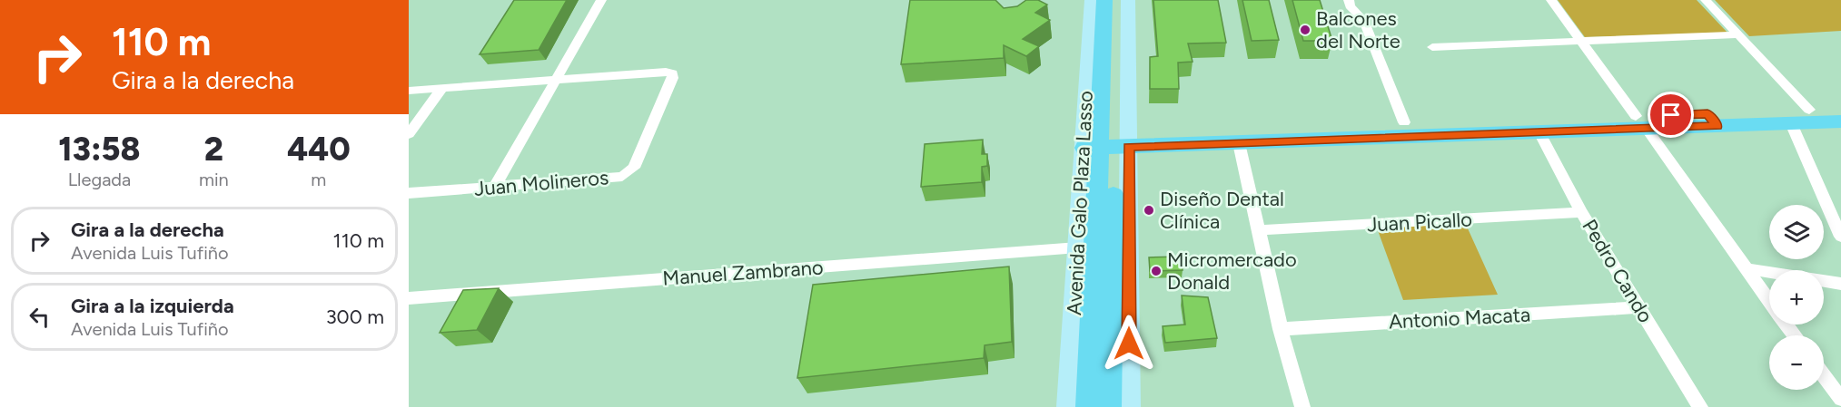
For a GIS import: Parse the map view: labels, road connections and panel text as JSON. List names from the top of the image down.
{
  "streets": {
    "main road": ["Avenida Galo Plaza Lasso"],
    "street": [
      "Juan Molineros",
      "Juan Picallo",
      "Pedro Cando",
      "Manuel Zambrano",
      "Antonio Macata"
    ]
  },
  "crossings": [
    ["Avenida Galo Plaza Lasso", "Manuel Zambrano"],
    ["Juan Picallo", "Pedro Cando"],
    ["Pedro Cando", "Antonio Macata"]
  ],
  "places": ["Balcones del Norte", "Diseño Dental Clínica", "Micromercado Donald"],
  "page": {
    "turn": ["110 m", "Gira a la derecha"],
    "eta": [
      "13:58",
      "Llegada",
      "2",
      "min",
      "440",
      "m"
    ],
    "map_buttons": ["+", "−"],
    "list": [
      {
        "name": "Gira a la derecha",
        "note": "Avenida Luis Tufiño",
        "value": "110 m"
      },
      {
        "name": "Gira a la izquierda",
        "note": "Avenida Luis Tufiño",
        "value": "300 m"
      }
    ]
  }
}
